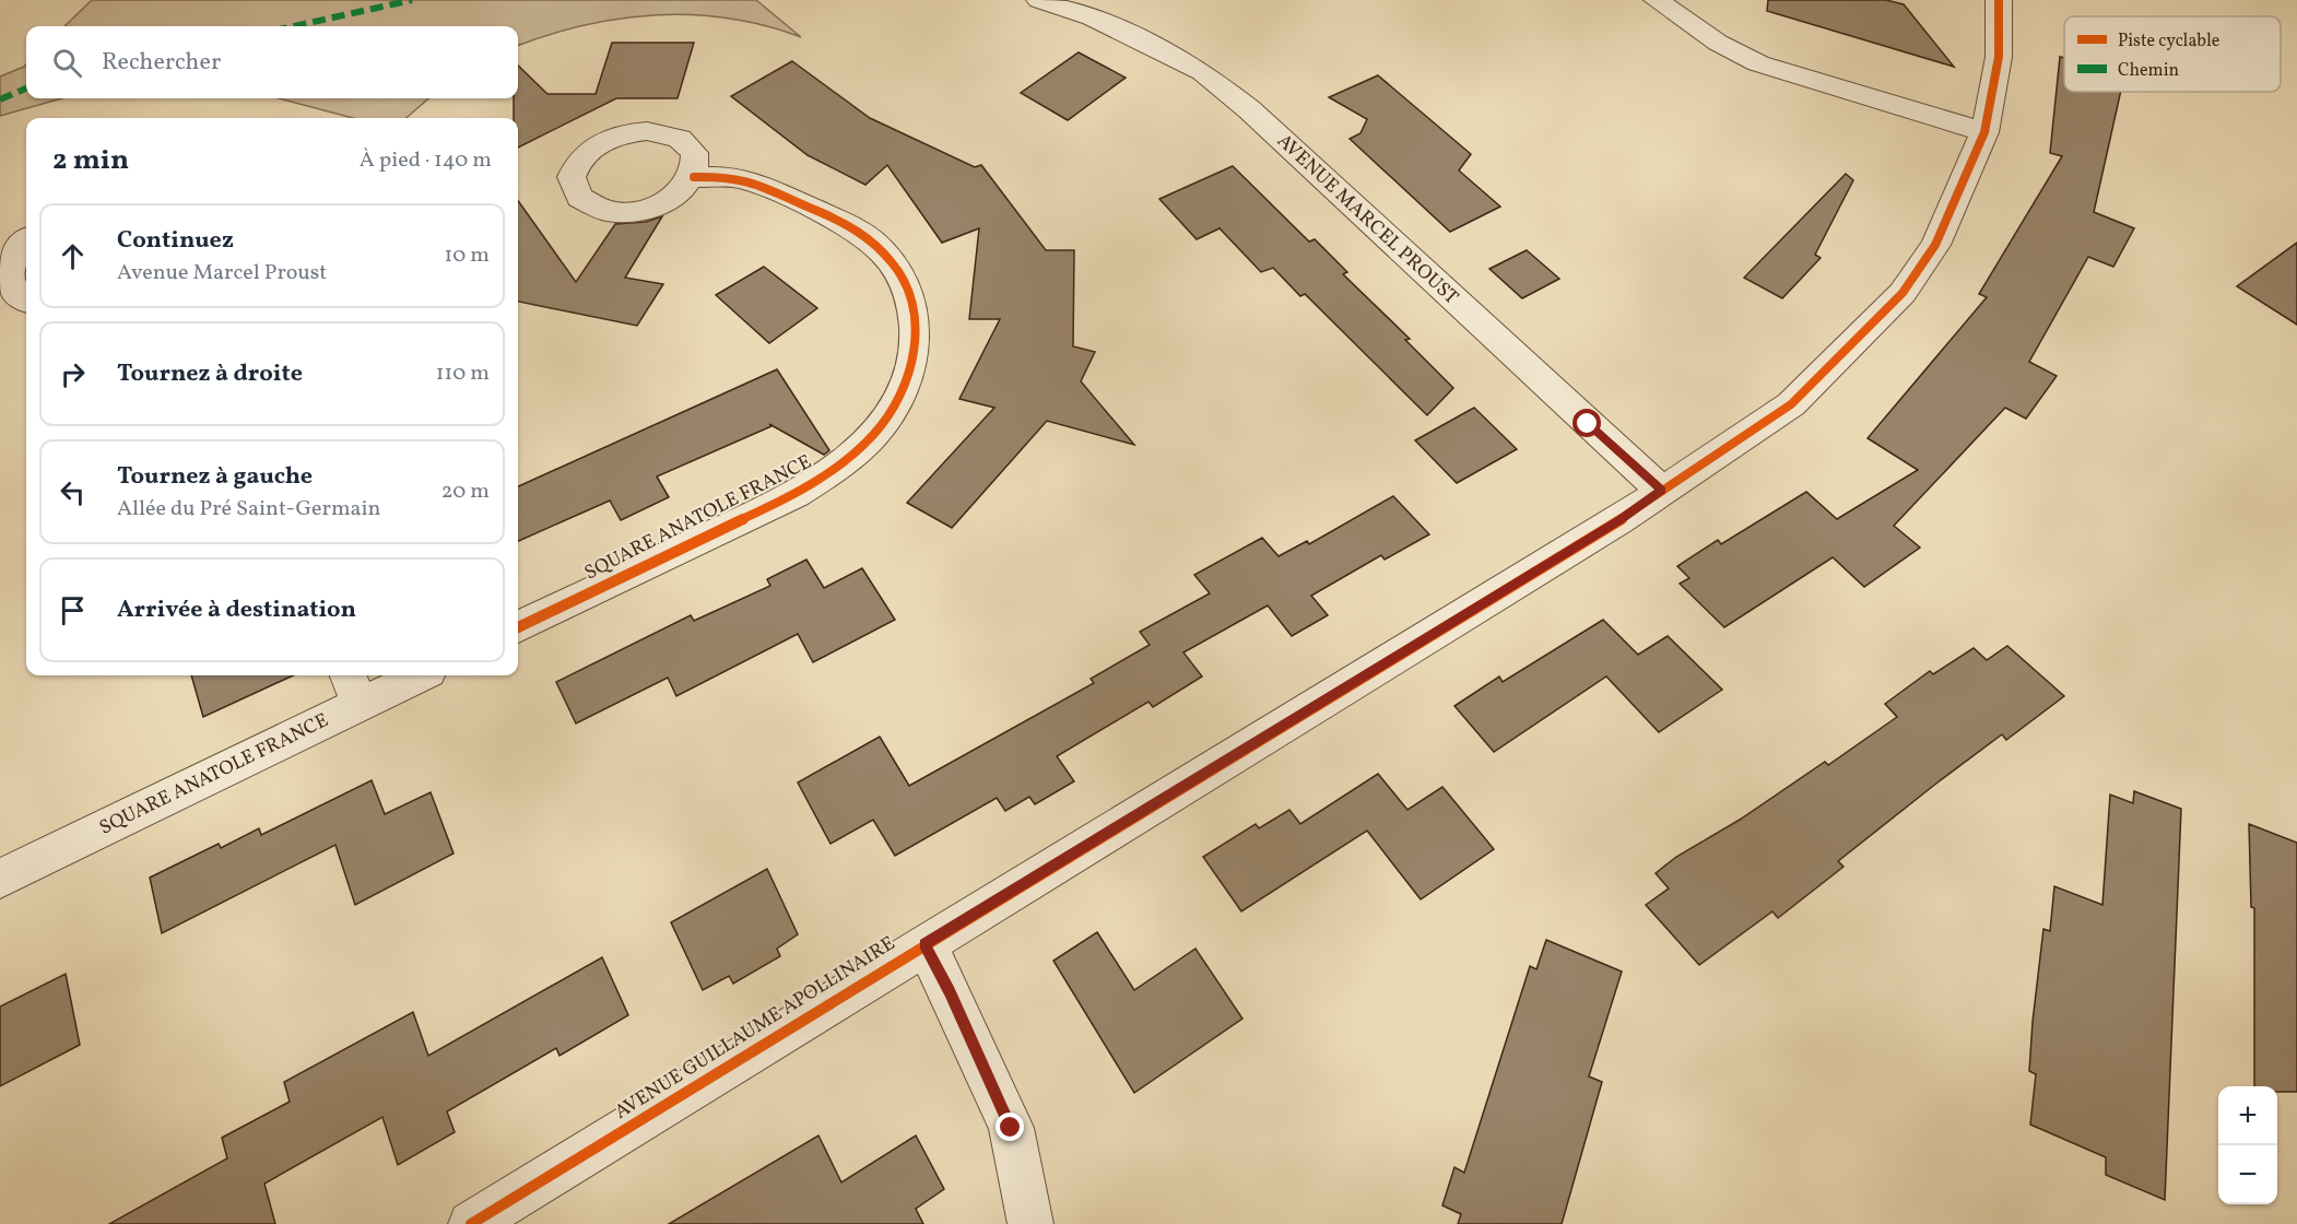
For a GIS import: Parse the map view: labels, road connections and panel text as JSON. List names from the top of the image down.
{
  "streets": {
    "street": ["AVENUE MARCEL PROUST", "SQUARE ANATOLE FRANCE", "AVENUE GUILLAUME APOLLINAIRE"]
  },
  "crossings": [
    ["AVENUE MARCEL PROUST", "AVENUE GUILLAUME APOLLINAIRE"]
  ],
  "legend": ["Piste cyclable", "Chemin"],
  "page": {
    "search": "Rechercher",
    "heading": ["2 min", "À pied · 140 m"],
    "list": [
      ["Continuez", "Avenue Marcel Proust", "10 m"],
      ["Tournez à droite", "110 m"],
      ["Tournez à gauche", "Allée du Pré Saint-Germain", "20 m"],
      "Arrivée à destination"
    ],
    "map_buttons": ["+", "−"]
  }
}
